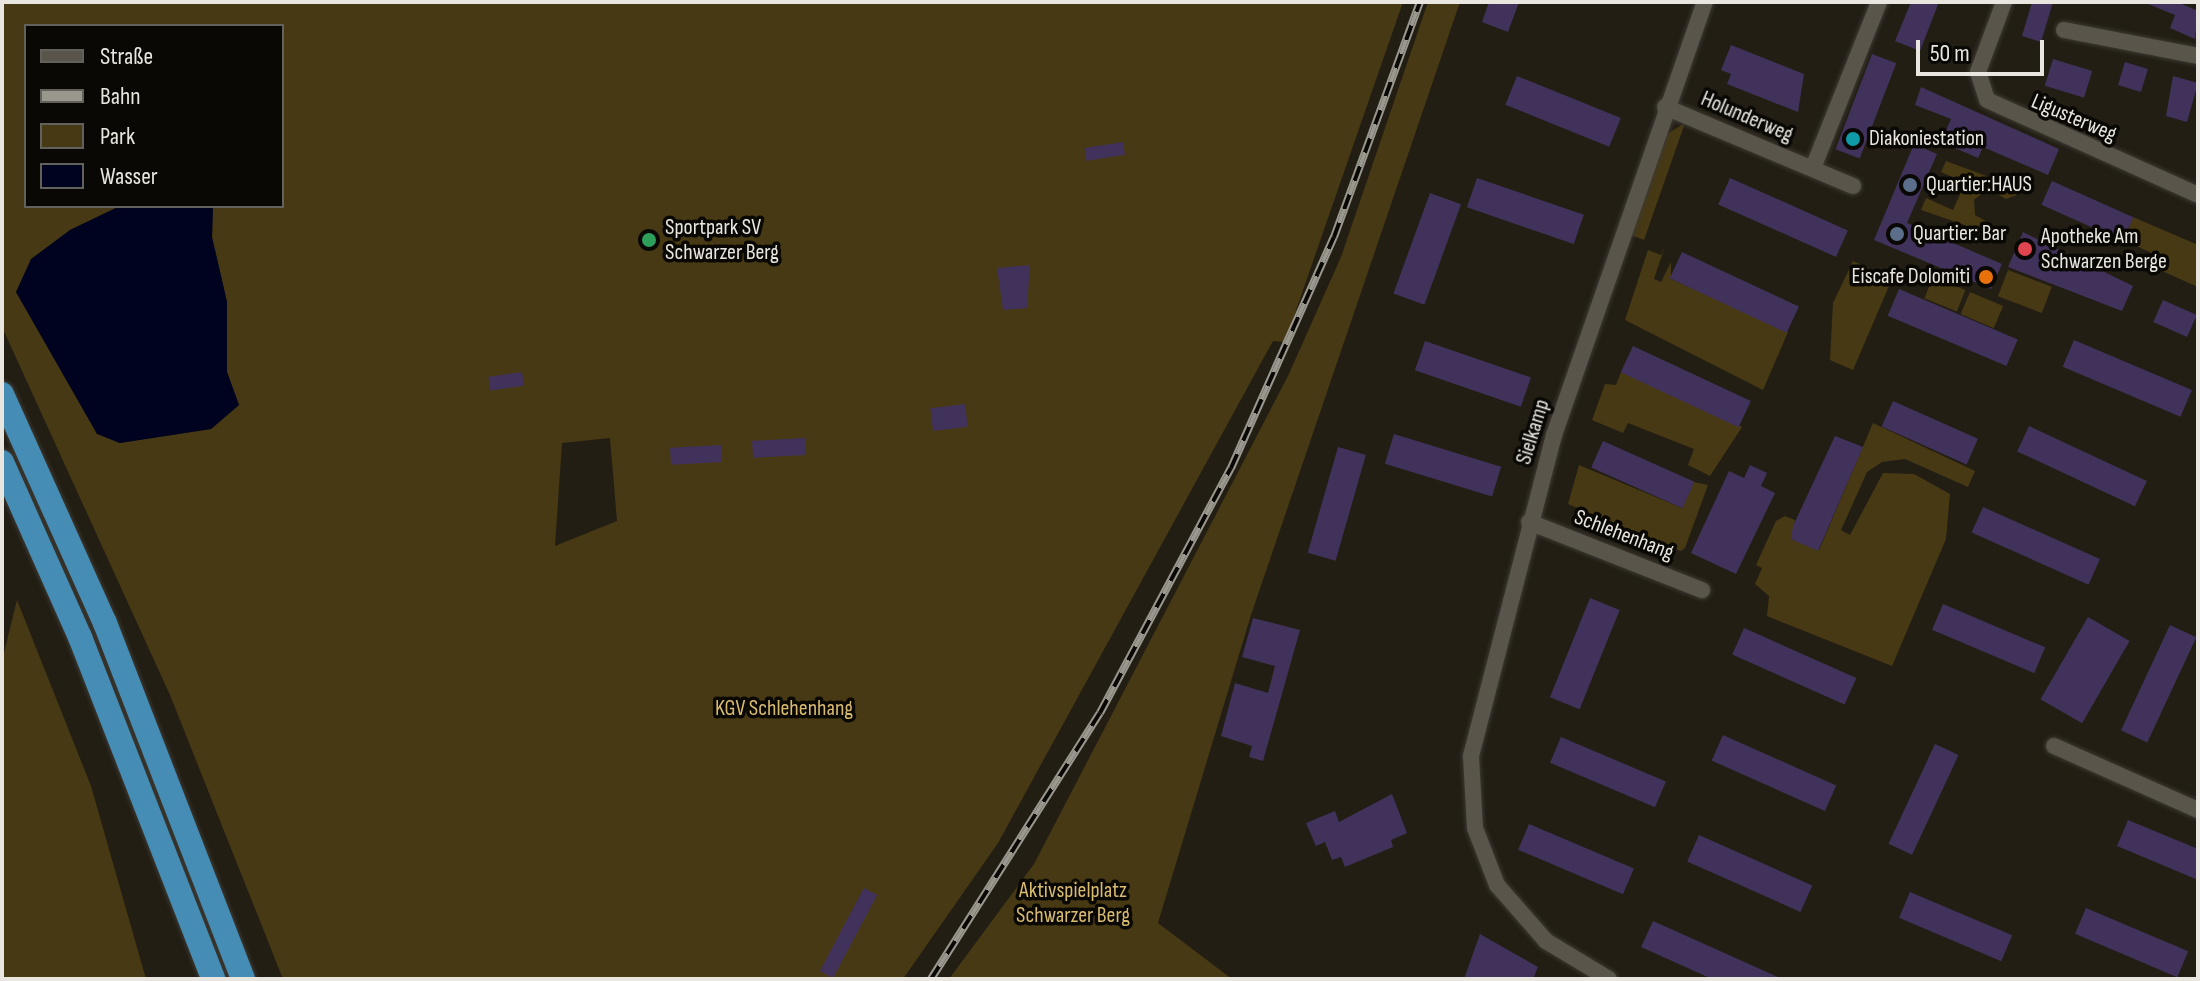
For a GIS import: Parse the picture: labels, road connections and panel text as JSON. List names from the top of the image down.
{
  "streets": {
    "street": [
      "Holunderweg",
      "Ligusterweg",
      "Sielkamp",
      "Schlehenhang"
    ]
  },
  "crossings": [
    ["Holunderweg", "Sielkamp"],
    ["Sielkamp", "Schlehenhang"]
  ],
  "parks": ["KGV Schlehenhang", "Aktivspielplatz Schwarzer Berg"],
  "places": [
    "Diakoniestation",
    "Quartier:HAUS",
    "Quartier: Bar",
    "Sportpark SV Schwarzer Berg",
    "Apotheke Am Schwarzen Berge",
    "Eiscafe Dolomiti"
  ],
  "legend": [
    "Straße",
    "Bahn",
    "Park",
    "Wasser"
  ],
  "scale_bar": "50 m"
}
